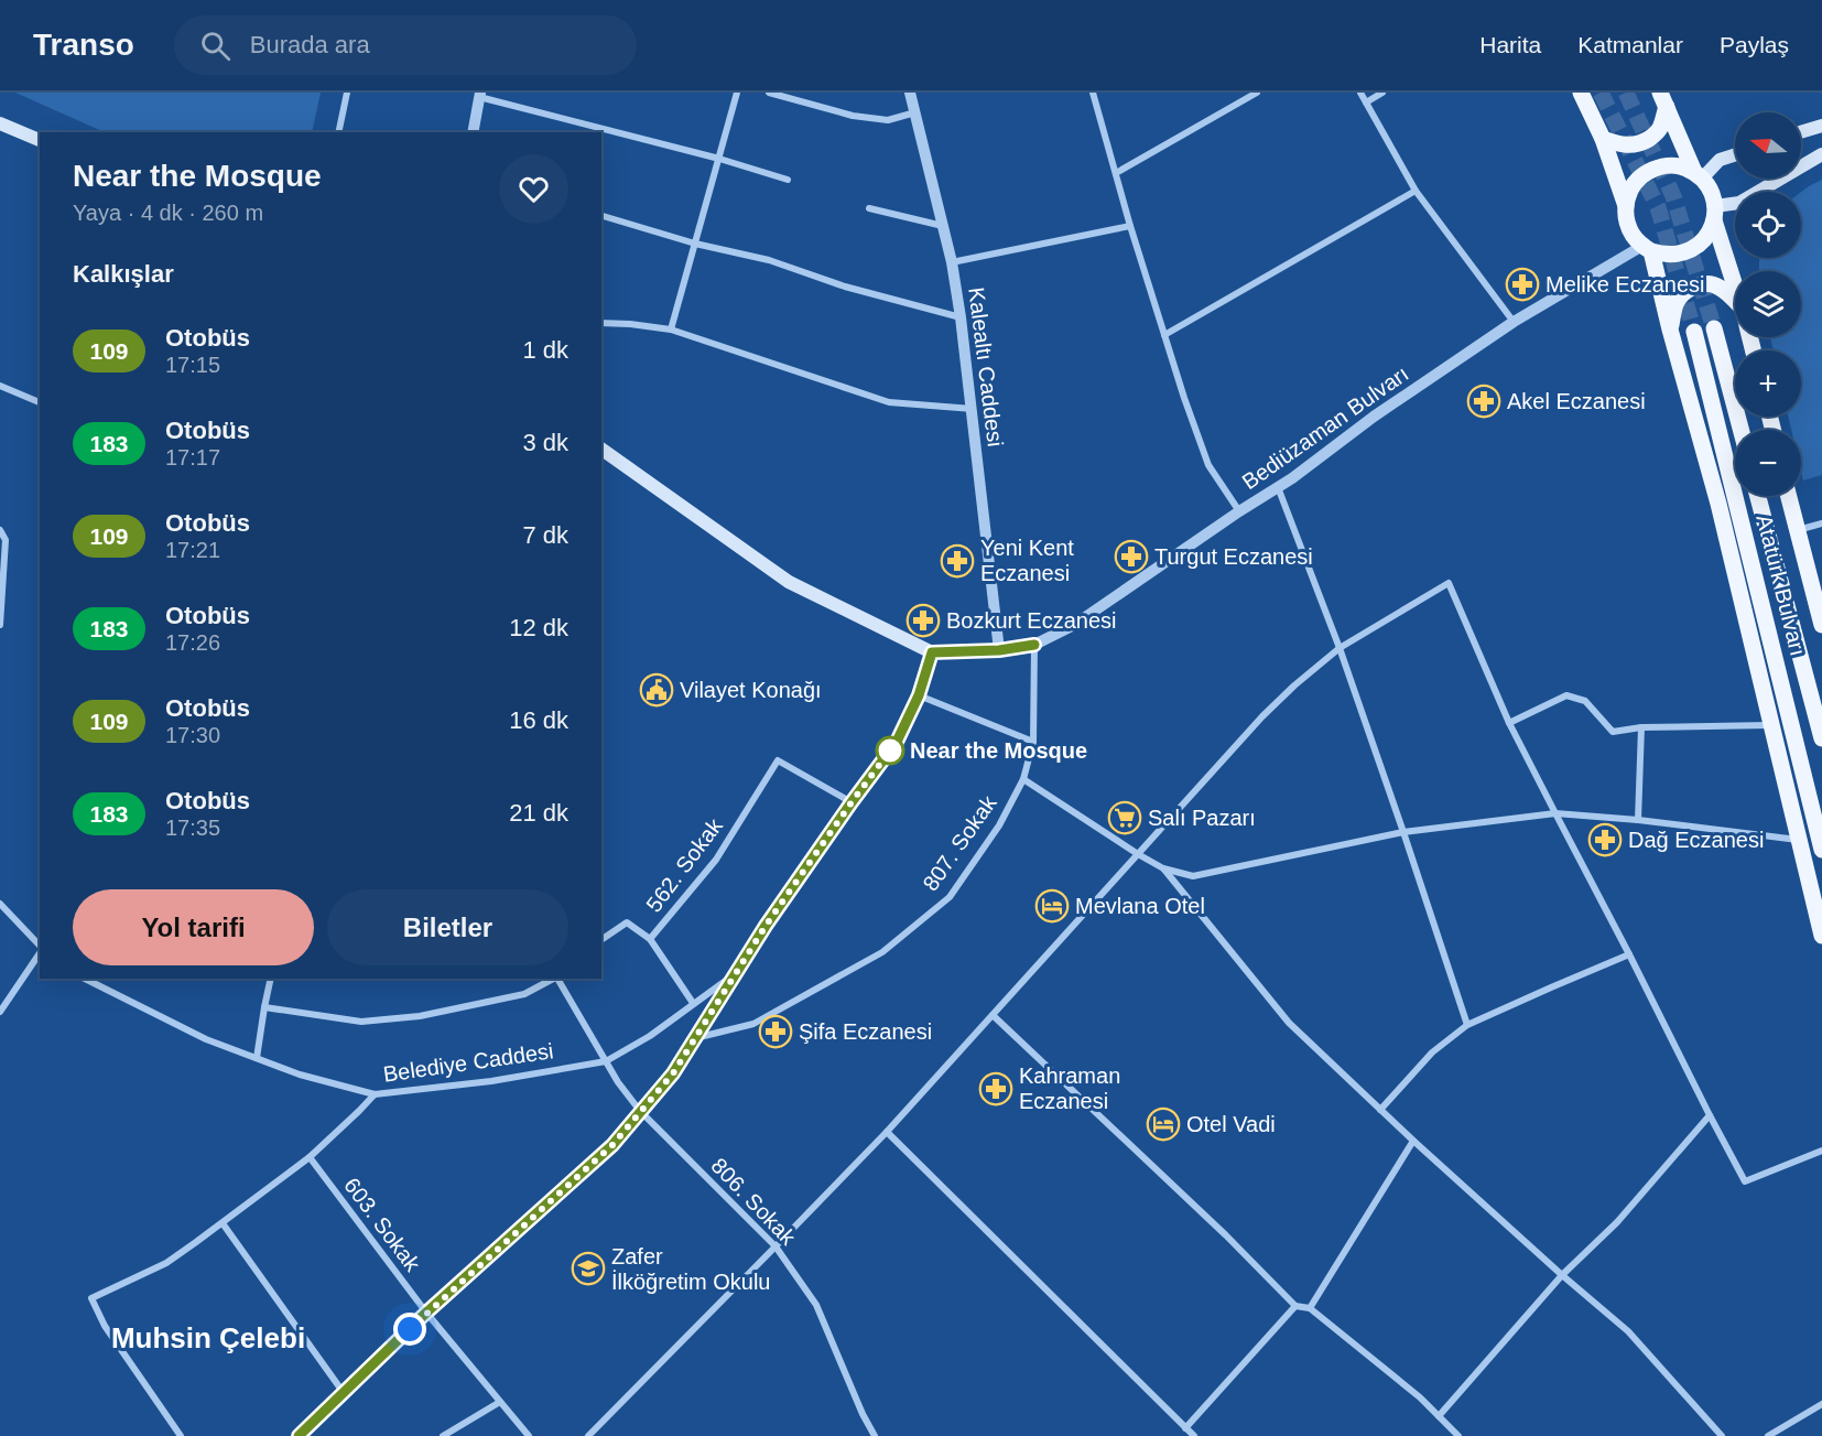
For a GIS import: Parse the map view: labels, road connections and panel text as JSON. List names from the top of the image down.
{
  "streets": {
    "main road": ["Atatürk Bulvarı"],
    "street": [
      "Kalealtı Caddesi",
      "Bediüzaman Bulvarı",
      "807. Sokak",
      "562. Sokak",
      "Belediye Caddesi",
      "806. Sokak",
      "603. Sokak"
    ]
  },
  "crossings": [
    ["Kalealtı Caddesi", "Bediüzaman Bulvarı"],
    ["Bediüzaman Bulvarı", "807. Sokak"],
    ["Belediye Caddesi", "806. Sokak"]
  ],
  "districts": ["Muhsin Çelebi"],
  "places": {
    "pharmacy": [
      "Melike Eczanesi",
      "Akel Eczanesi",
      "Turgut Eczanesi",
      "Yeni Kent Eczanesi",
      "Bozkurt Eczanesi",
      "Dağ Eczanesi",
      "Şifa Eczanesi",
      "Kahraman Eczanesi"
    ],
    "public building": ["Vilayet Konağı"],
    "other": ["Near the Mosque"],
    "supermarket": ["Salı Pazarı"],
    "hotel": ["Mevlana Otel", "Otel Vadi"],
    "school or university": ["Zafer İlköğretim Okulu"]
  },
  "lines": ["bus line 109"],
  "north": "left",
  "page": {
    "header": "Transo",
    "search": "Burada ara",
    "nav": ["Harita", "Katmanlar", "Paylaş"],
    "map_buttons": ["+", "−"],
    "heading": [
      ["Near the Mosque", "Yaya · 4 dk · 260 m"],
      "Kalkışlar"
    ],
    "list": [
      {
        "mark": "109",
        "name": "Otobüs",
        "note": "17:15",
        "value": "1 dk"
      },
      {
        "mark": "183",
        "name": "Otobüs",
        "note": "17:17",
        "value": "3 dk"
      },
      {
        "mark": "109",
        "name": "Otobüs",
        "note": "17:21",
        "value": "7 dk"
      },
      {
        "mark": "183",
        "name": "Otobüs",
        "note": "17:26",
        "value": "12 dk"
      },
      {
        "mark": "109",
        "name": "Otobüs",
        "note": "17:30",
        "value": "16 dk"
      },
      {
        "mark": "183",
        "name": "Otobüs",
        "note": "17:35",
        "value": "21 dk"
      }
    ],
    "buttons": ["Yol tarifi", "Biletler"]
  }
}
